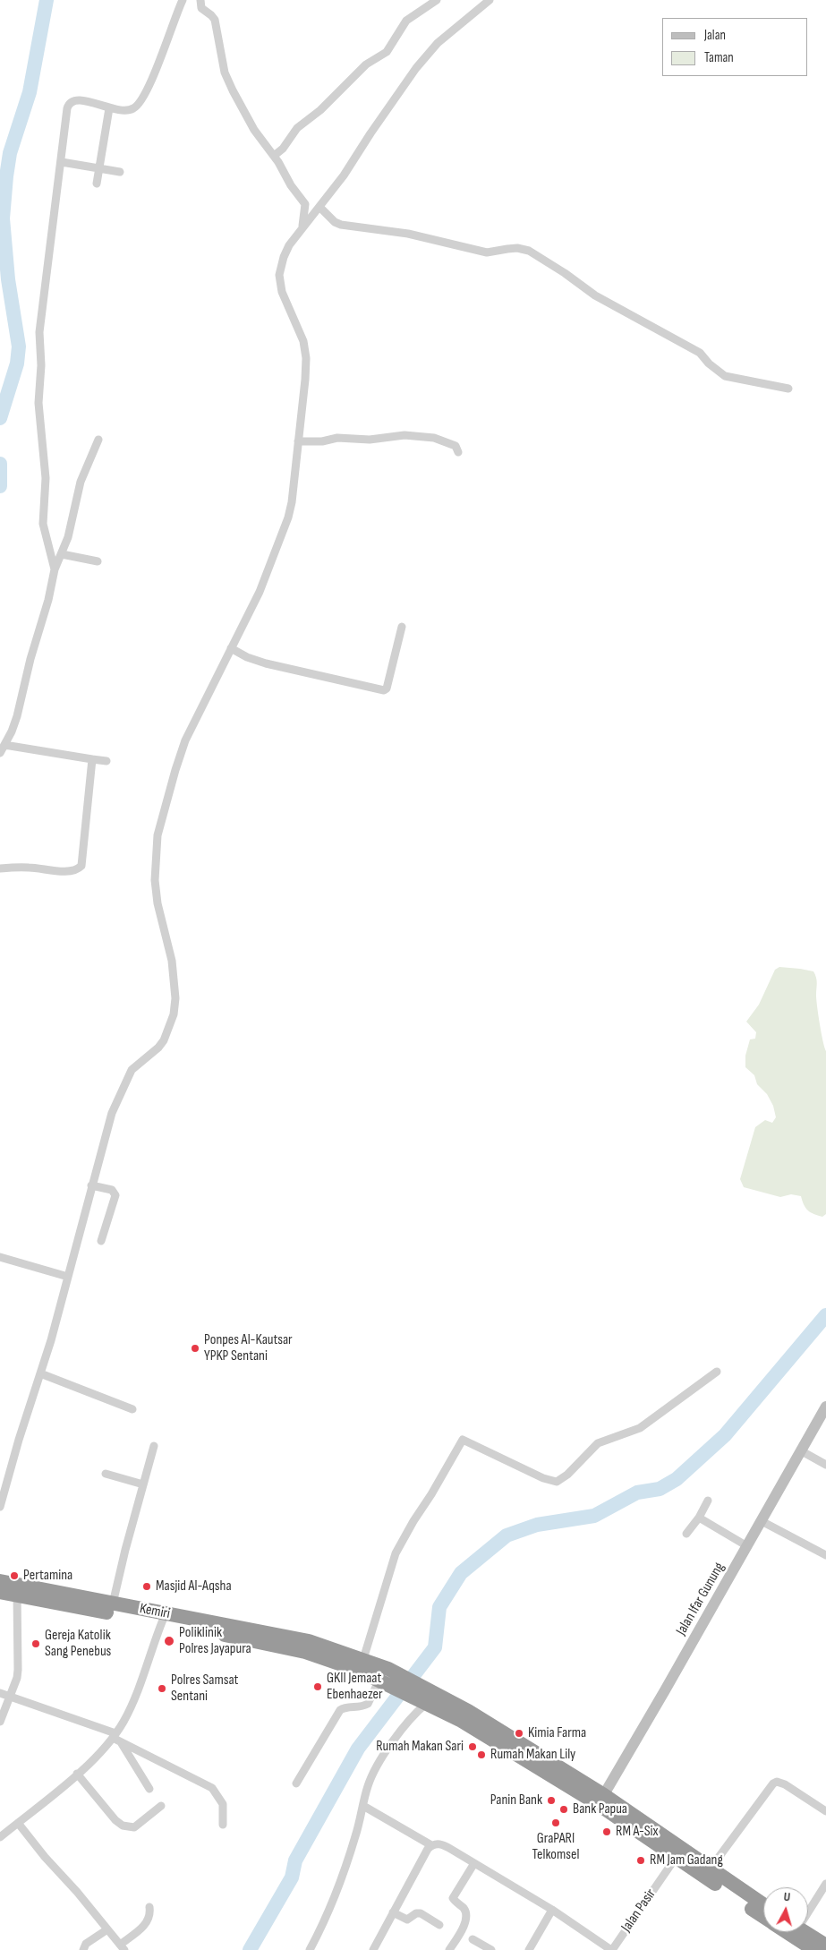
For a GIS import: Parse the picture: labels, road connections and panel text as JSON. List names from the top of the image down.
{
  "streets": {
    "highway": ["Kemiri"],
    "street": ["Jalan Ifar Gunung", "Jalan Pasir"]
  },
  "places": [
    "Ponpes Al-Kautsar YPKP Sentani",
    "Pertamina",
    "Masjid Al-Aqsha",
    "Poliklinik Polres Jayapura",
    "Gereja Katolik Sang Penebus",
    "GKII Jemaat Ebenhaezer",
    "Polres Samsat Sentani",
    "Kimia Farma",
    "Rumah Makan Sari",
    "Rumah Makan Lily",
    "Panin Bank",
    "Bank Papua",
    "GraPARI Telkomsel",
    "RM A-Six",
    "RM Jam Gadang"
  ],
  "legend": ["Jalan", "Taman"],
  "north": "top"
}
